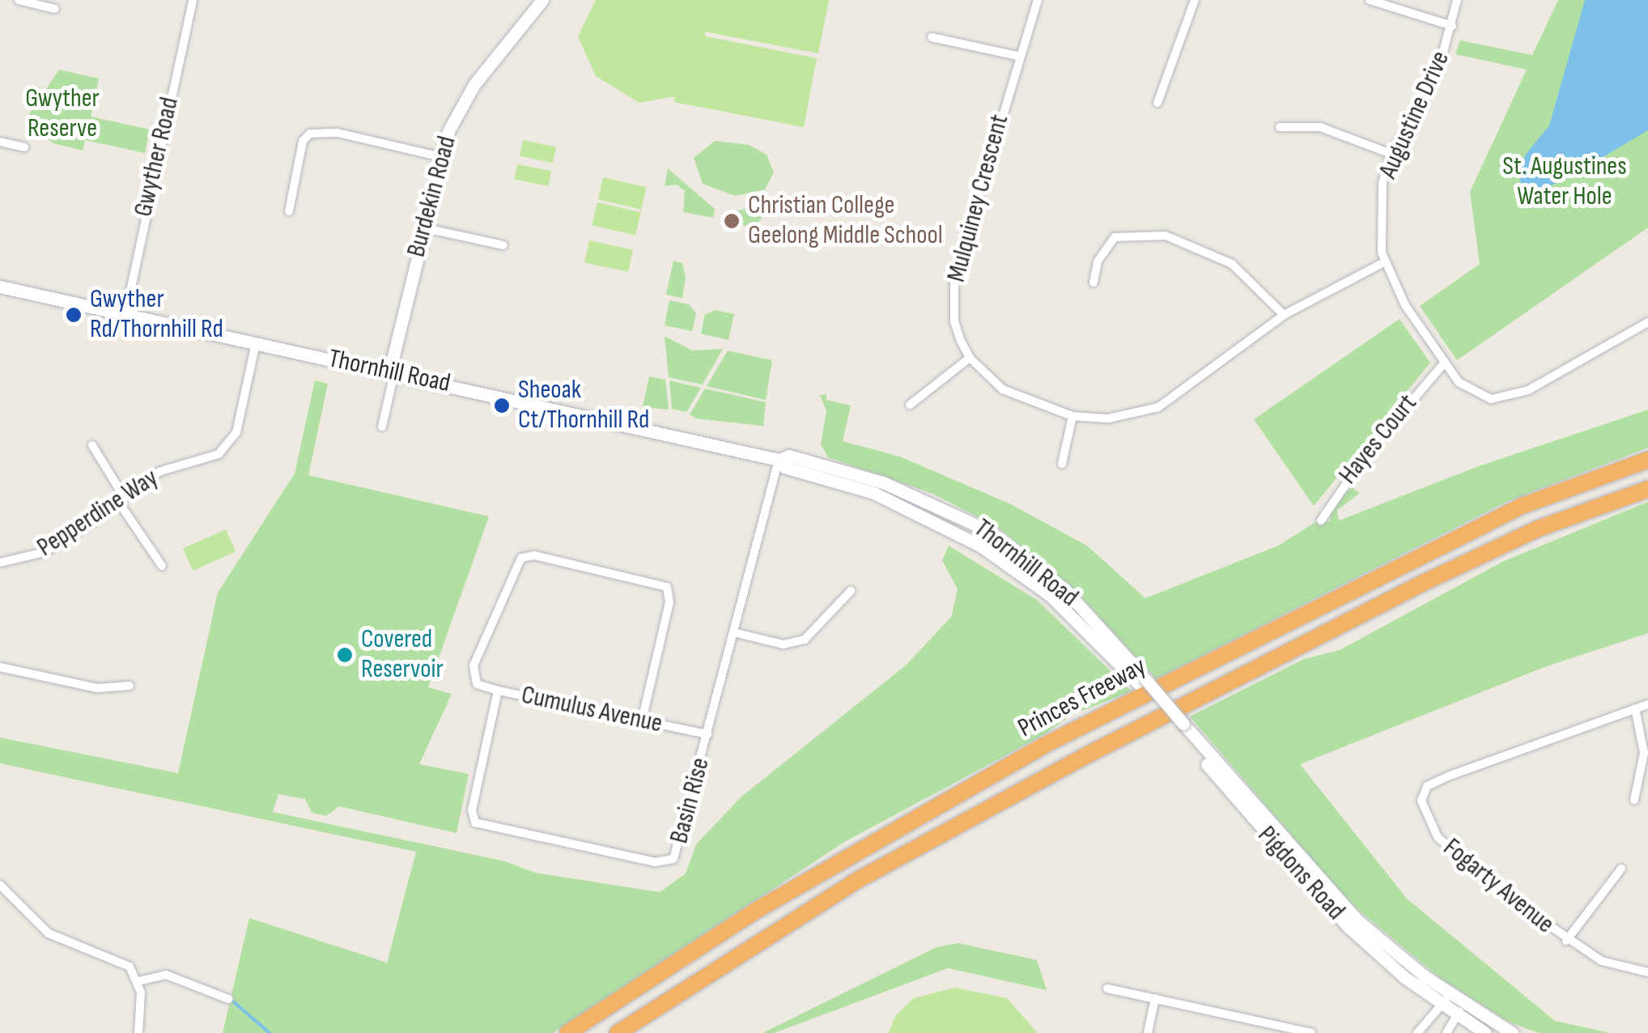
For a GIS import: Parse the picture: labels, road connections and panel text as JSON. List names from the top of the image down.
{
  "streets": {
    "highway": ["Princes Freeway"],
    "street": [
      "Augustine Drive",
      "Gwyther Road",
      "Burdekin Road",
      "Mulquiney Crescent",
      "Thornhill Road",
      "Hayes Court",
      "Pepperdine Way",
      "Cumulus Avenue",
      "Basin Rise",
      "Pigdons Road",
      "Fogarty Avenue"
    ]
  },
  "crossings": [
    ["Augustine Drive", "Mulquiney Crescent"],
    ["Augustine Drive", "Hayes Court"],
    ["Gwyther Road", "Thornhill Road"],
    ["Burdekin Road", "Thornhill Road"],
    ["Thornhill Road", "Pepperdine Way"],
    ["Thornhill Road", "Basin Rise"],
    ["Thornhill Road", "Pigdons Road"],
    ["Cumulus Avenue", "Basin Rise"]
  ],
  "parks": ["Gwyther Reserve", "St. Augustines Water Hole"],
  "places": [
    "Christian College Geelong Middle School",
    "Gwyther Rd/Thornhill Rd",
    "Sheoak Ct/Thornhill Rd",
    "Covered Reservoir"
  ]
}
